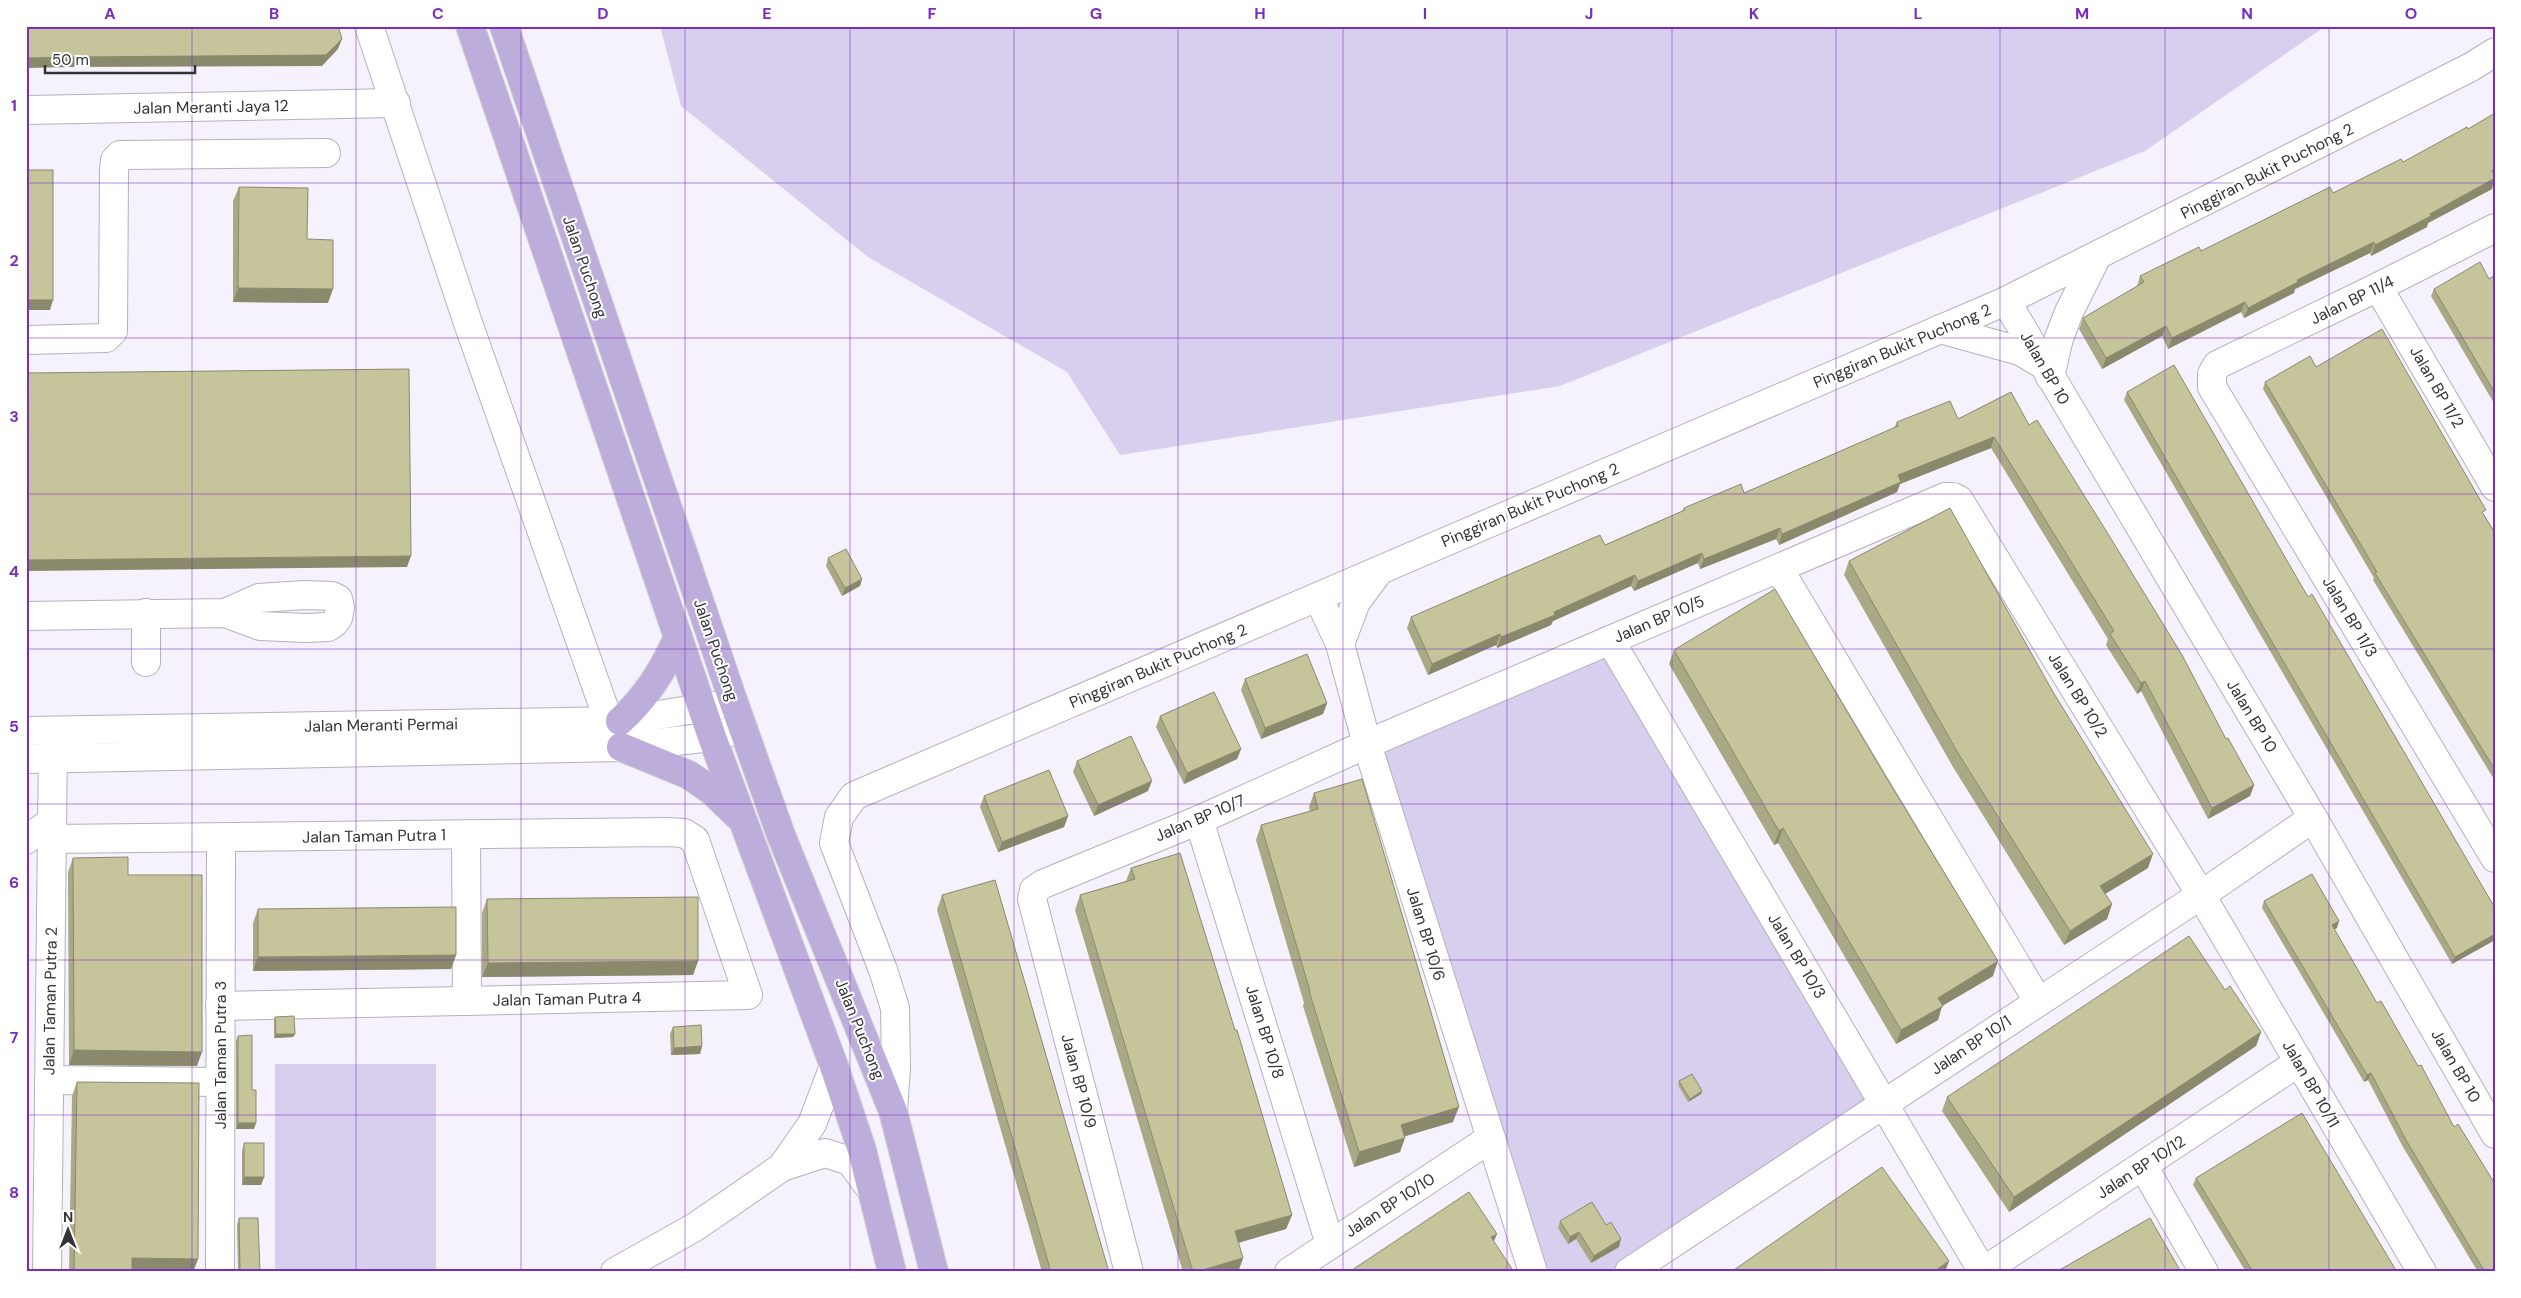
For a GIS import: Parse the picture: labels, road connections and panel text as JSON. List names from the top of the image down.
{
  "streets": {
    "main road": ["Jalan Puchong"],
    "street": [
      "Jalan Meranti Jaya 12",
      "Pinggiran Bukit Puchong 2",
      "Jalan BP 11/4",
      "Jalan BP 10",
      "Jalan BP 11/2",
      "Jalan BP 11/3",
      "Jalan BP 10/5",
      "Jalan BP 10/2",
      "Jalan Meranti Permai",
      "Jalan BP 10/7",
      "Jalan Taman Putra 1",
      "Jalan BP 10/6",
      "Jalan BP 10/3",
      "Jalan Taman Putra 4",
      "Jalan Taman Putra 2",
      "Jalan BP 10/8",
      "Jalan BP 10/1",
      "Jalan Taman Putra 3",
      "Jalan BP 10/9",
      "Jalan BP 10/11",
      "Jalan BP 10/12",
      "Jalan BP 10/10"
    ]
  },
  "crossings": [
    ["Pinggiran Bukit Puchong 2", "Jalan Puchong"],
    ["Pinggiran Bukit Puchong 2", "Jalan BP 10"],
    ["Pinggiran Bukit Puchong 2", "Jalan BP 10/6"],
    ["Jalan Puchong", "Jalan Meranti Permai"],
    ["Jalan BP 11/4", "Jalan BP 11/2"],
    ["Jalan BP 11/4", "Jalan BP 11/3"],
    ["Jalan BP 10", "Jalan BP 10/1"],
    ["Jalan BP 10/5", "Jalan BP 10/2"],
    ["Jalan BP 10/5", "Jalan BP 10/7"],
    ["Jalan BP 10/5", "Jalan BP 10/6"],
    ["Jalan BP 10/5", "Jalan BP 10/3"],
    ["Jalan BP 10/2", "Jalan BP 10/1"],
    ["Jalan BP 10/2", "Jalan BP 10/11"],
    ["Jalan Meranti Permai", "Jalan Taman Putra 2"],
    ["Jalan BP 10/7", "Jalan BP 10/6"],
    ["Jalan BP 10/7", "Jalan BP 10/8"],
    ["Jalan BP 10/7", "Jalan BP 10/9"],
    ["Jalan Taman Putra 1", "Jalan Taman Putra 4"],
    ["Jalan Taman Putra 1", "Jalan Taman Putra 2"],
    ["Jalan Taman Putra 1", "Jalan Taman Putra 3"],
    ["Jalan BP 10/6", "Jalan BP 10/10"],
    ["Jalan BP 10/3", "Jalan BP 10/1"],
    ["Jalan BP 10/3", "Jalan BP 10/12"],
    ["Jalan Taman Putra 4", "Jalan Taman Putra 3"],
    ["Jalan BP 10/8", "Jalan BP 10/10"],
    ["Jalan BP 10/1", "Jalan BP 10/11"],
    ["Jalan BP 10/11", "Jalan BP 10/12"]
  ],
  "scale_bar": "50 m",
  "north": "top",
  "grid": {
    "columns": [
      "A",
      "B",
      "C",
      "D",
      "E",
      "F",
      "G",
      "H",
      "I",
      "J",
      "K",
      "L",
      "M",
      "N",
      "O"
    ],
    "rows": [
      "1",
      "2",
      "3",
      "4",
      "5",
      "6",
      "7",
      "8"
    ]
  }
}
